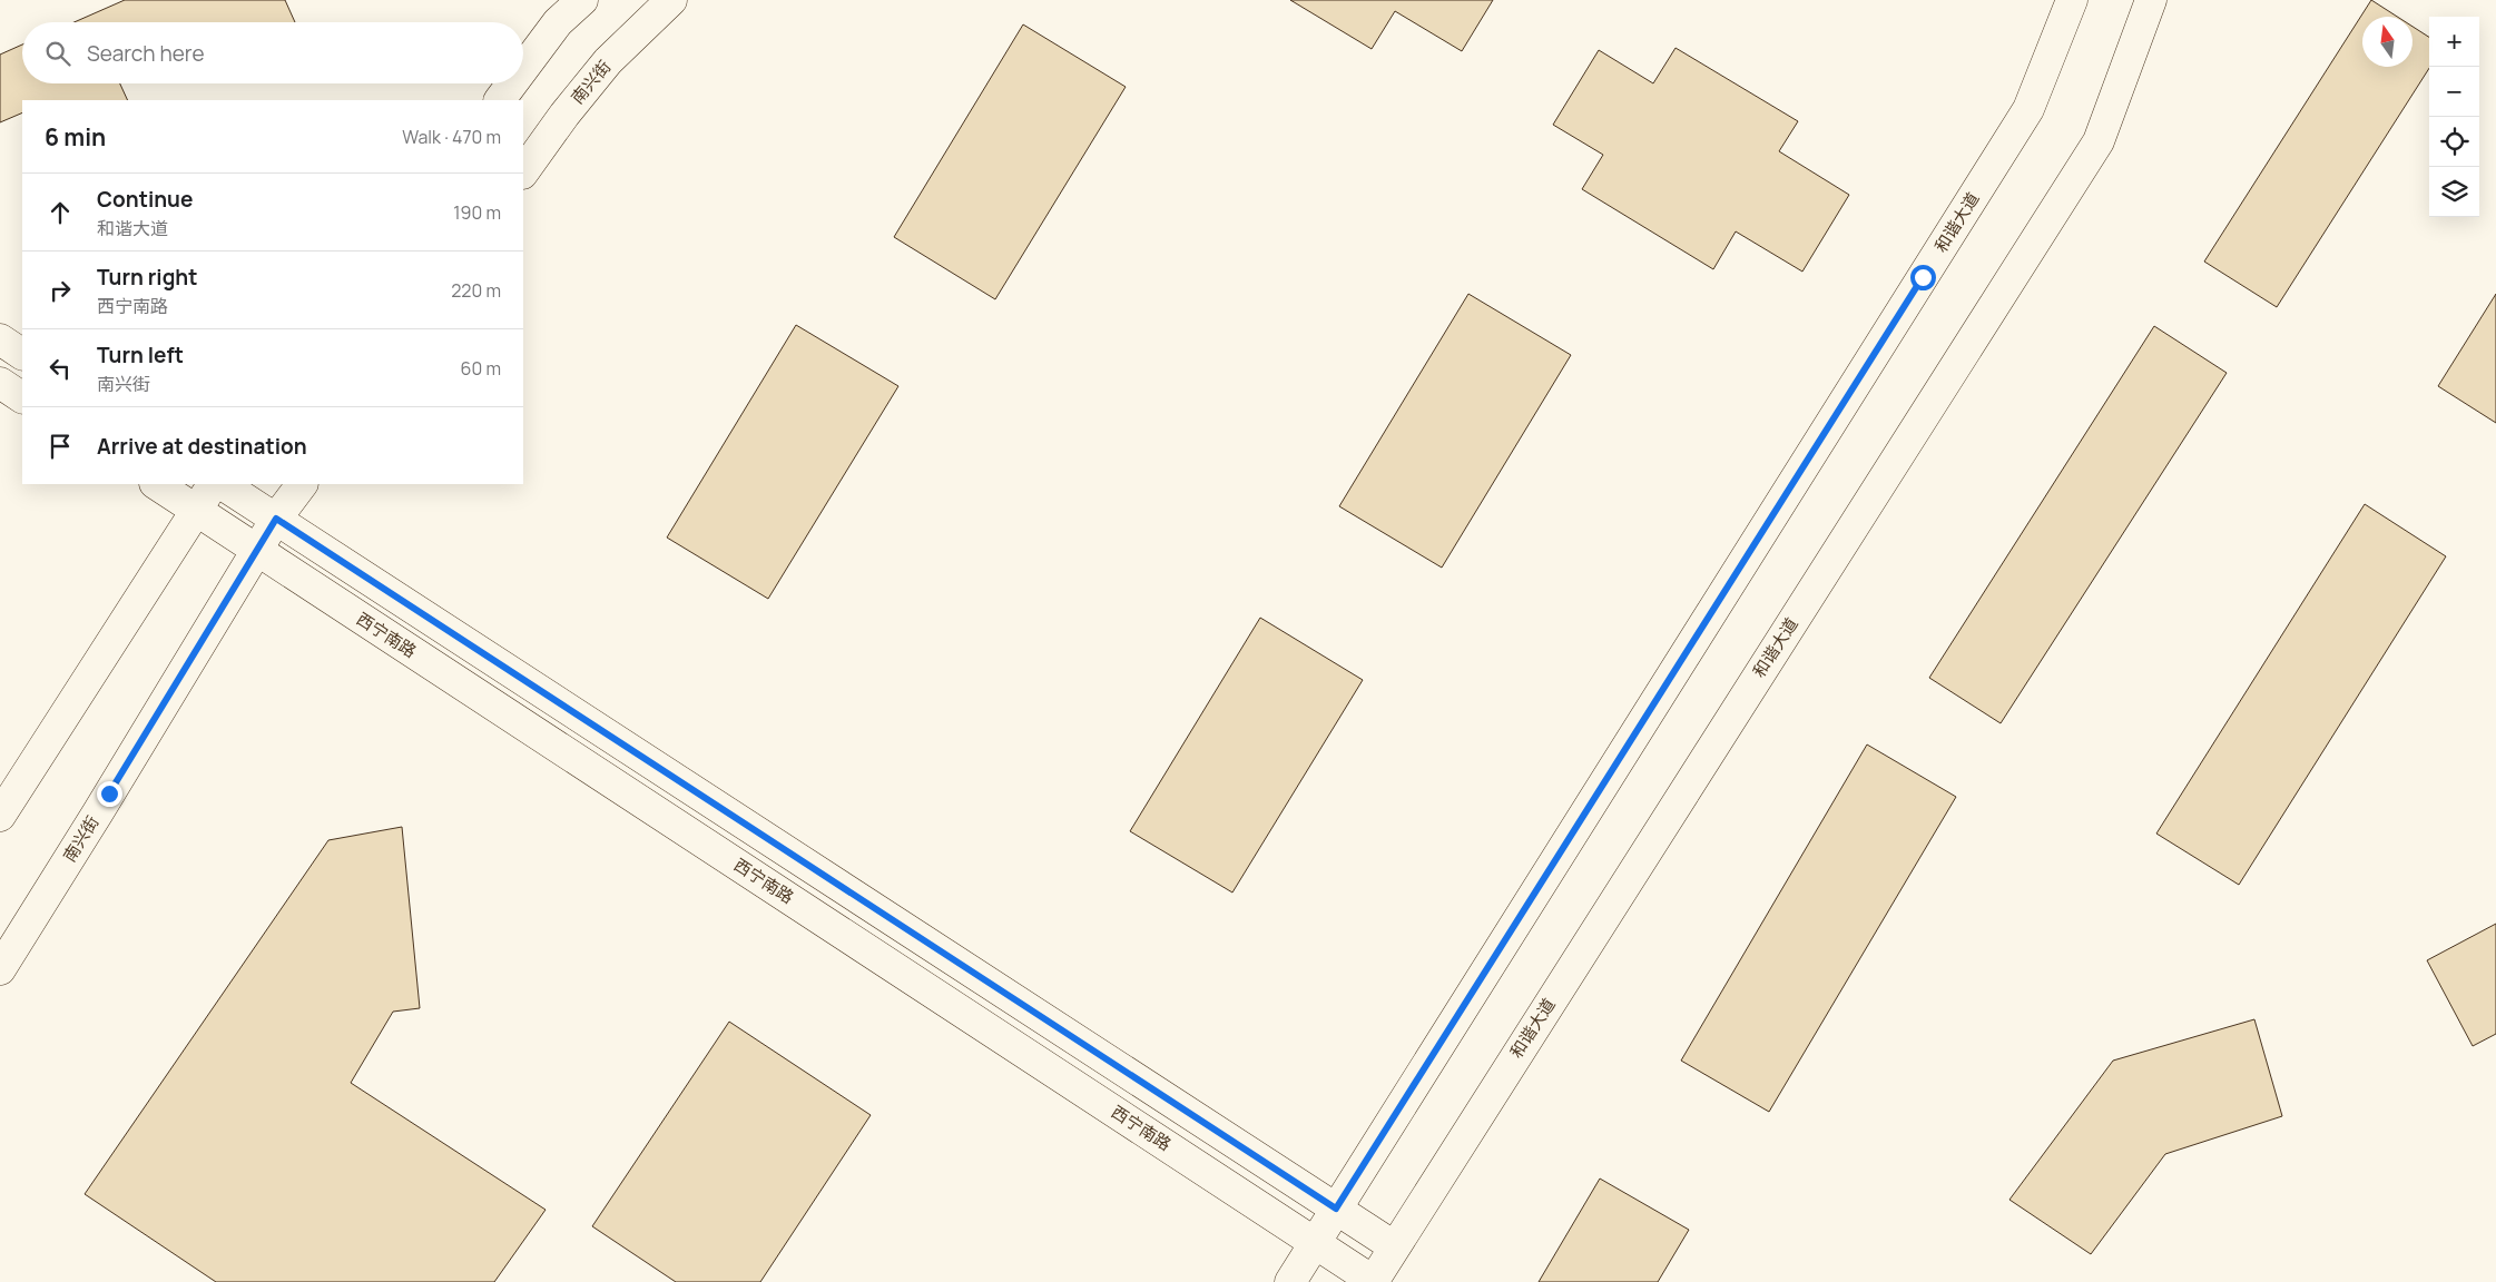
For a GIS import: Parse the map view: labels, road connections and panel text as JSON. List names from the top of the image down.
{
  "streets": {
    "street": ["南兴街", "和谐大道", "西宁南路"]
  },
  "crossings": [
    ["南兴街", "西宁南路"],
    ["和谐大道", "西宁南路"]
  ],
  "north": "top",
  "page": {
    "map_buttons": ["+", "−"],
    "search": "Search here",
    "heading": ["6 min", "Walk · 470 m"],
    "list": [
      ["Continue", "和谐大道", "190 m"],
      ["Turn right", "西宁南路", "220 m"],
      ["Turn left", "南兴街", "60 m"],
      "Arrive at destination"
    ]
  }
}
